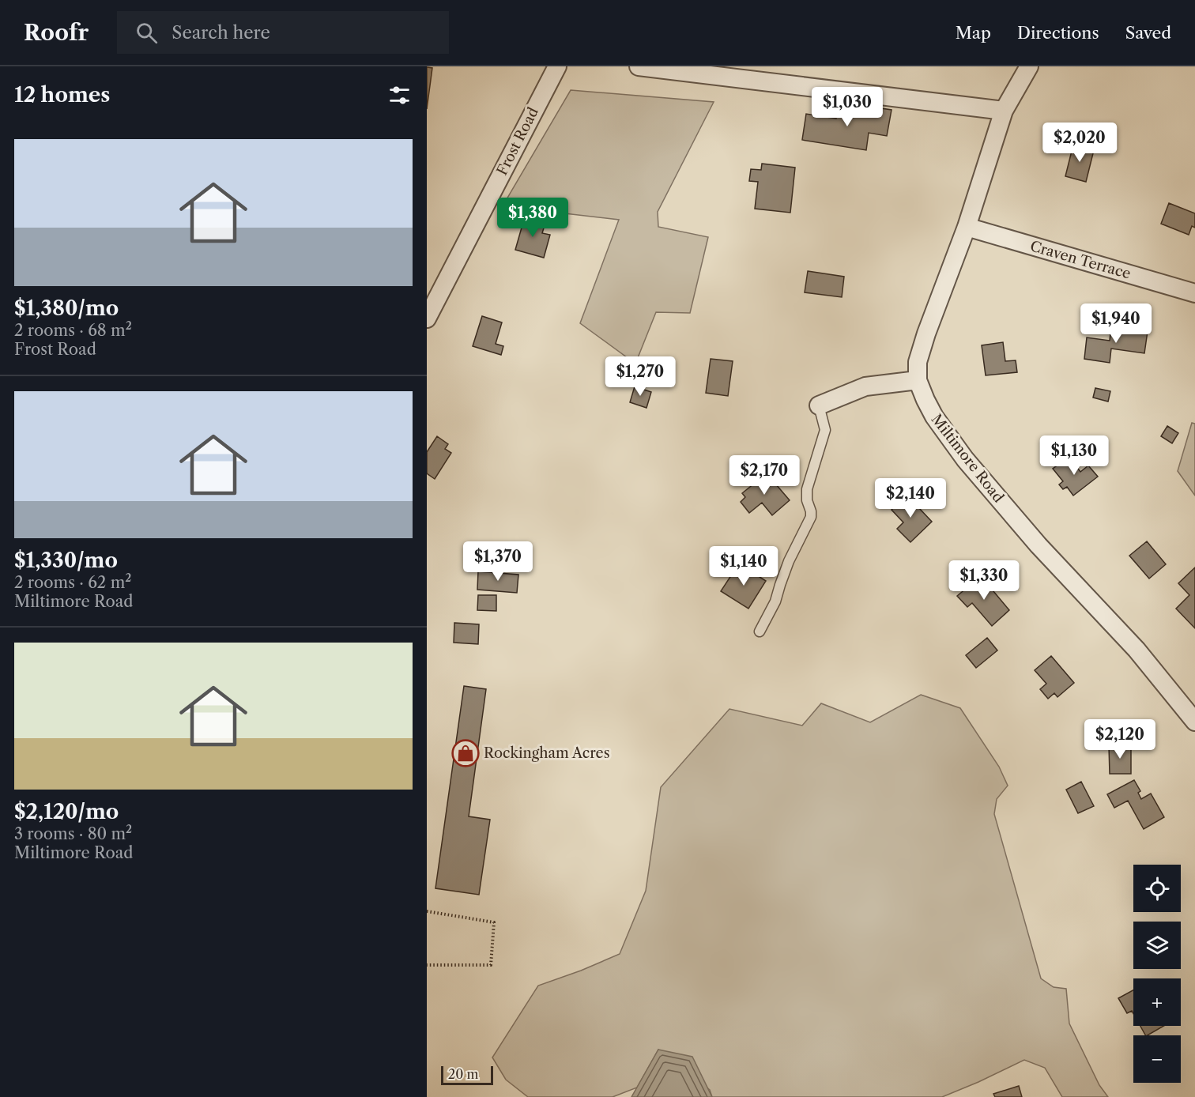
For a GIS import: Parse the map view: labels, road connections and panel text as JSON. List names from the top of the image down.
{
  "streets": {
    "street": ["Frost Road", "Craven Terrace", "Miltimore Road"]
  },
  "crossings": [
    ["Craven Terrace", "Miltimore Road"]
  ],
  "places": {
    "shop": ["Rockingham Acres"]
  },
  "scale_bar": "20 m",
  "page": {
    "header": "Roofr",
    "search": "Search here",
    "nav": ["Map", "Directions", "Saved"],
    "heading": "12 homes",
    "price": [
      "$1,030",
      "$2,020",
      "$1,380",
      "$1,940",
      "$1,270",
      "$1,130",
      "$2,170",
      "$2,140",
      "$1,370",
      "$1,140",
      "$1,330",
      "$2,120"
    ],
    "list": [
      {
        "name": "$1,380/mo",
        "note": "2 rooms · 68 m² · Frost Road"
      },
      {
        "name": "$1,330/mo",
        "note": "2 rooms · 62 m² · Miltimore Road"
      },
      {
        "name": "$2,120/mo",
        "note": "3 rooms · 80 m² · Miltimore Road"
      }
    ],
    "map_buttons": ["+", "−"],
    "scale": "20 m"
  }
}
